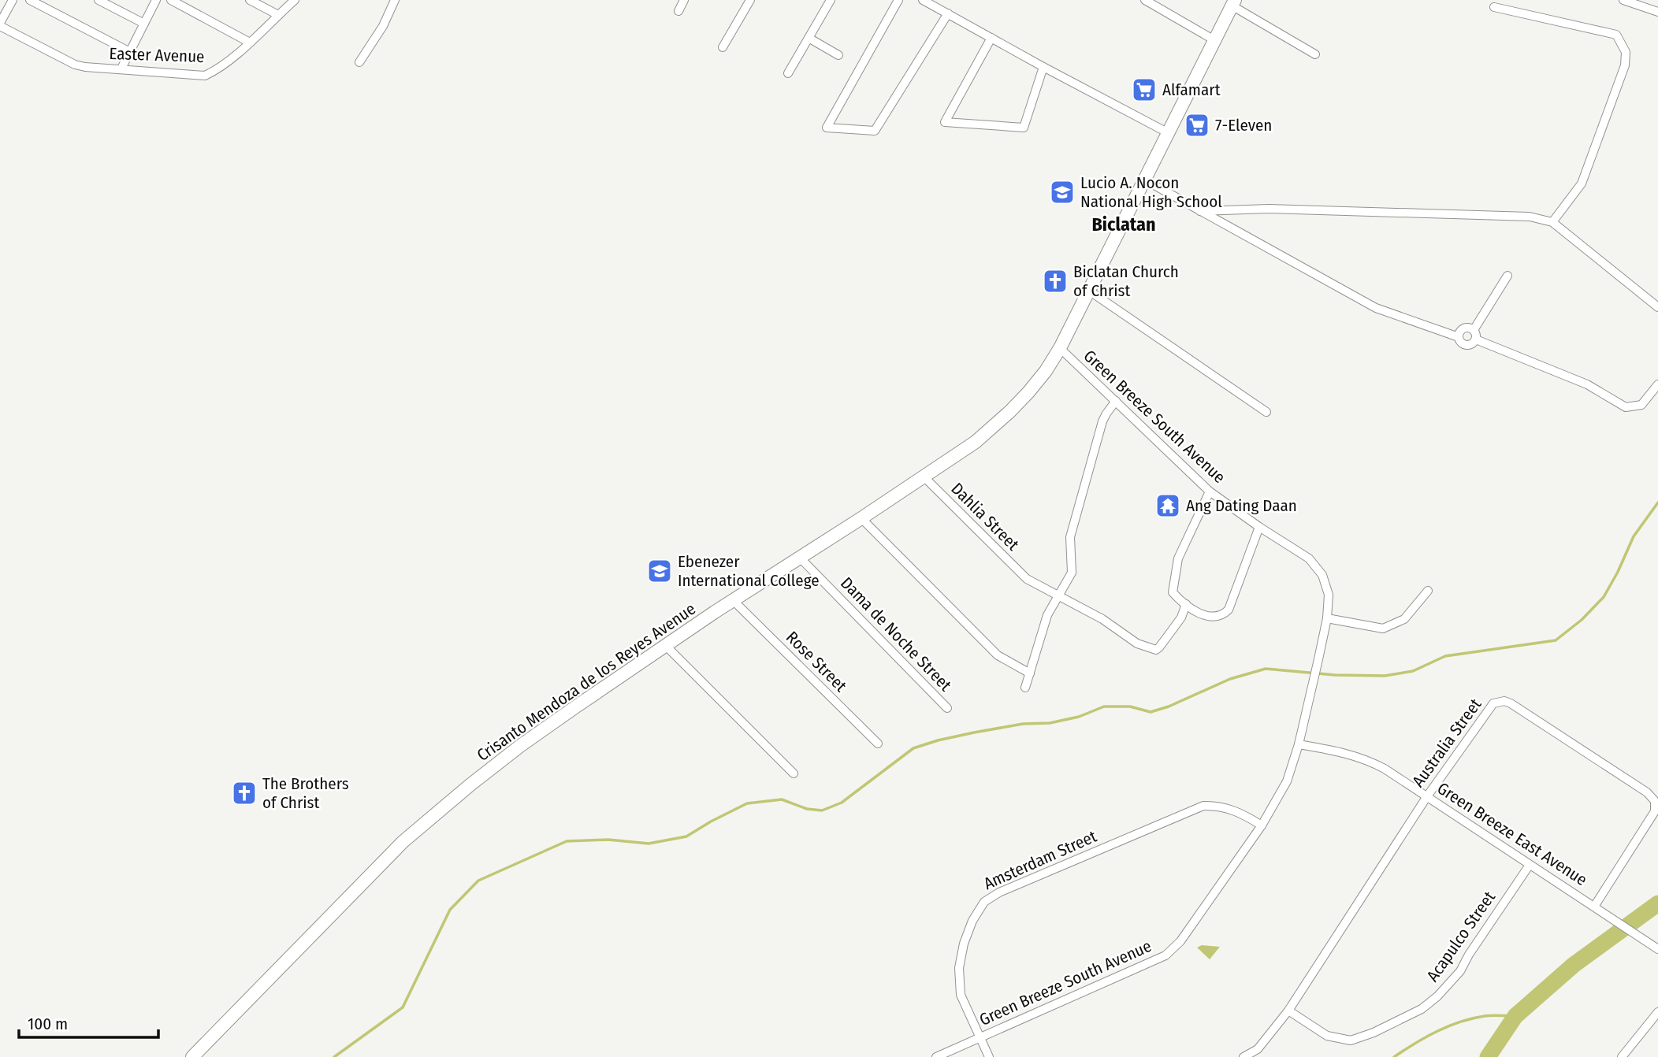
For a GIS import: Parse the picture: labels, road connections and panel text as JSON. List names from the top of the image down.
{
  "streets": {
    "main road": ["Crisanto Mendoza de los Reyes Avenue"],
    "street": [
      "Easter Avenue",
      "Green Breeze South Avenue",
      "Dahlia Street",
      "Dama de Noche Street",
      "Rose Street",
      "Australia Street",
      "Green Breeze East Avenue",
      "Amsterdam Street",
      "Acapulco Street"
    ]
  },
  "crossings": [
    ["Green Breeze South Avenue", "Crisanto Mendoza de los Reyes Avenue"],
    ["Green Breeze South Avenue", "Green Breeze East Avenue"],
    ["Green Breeze South Avenue", "Amsterdam Street"],
    ["Dahlia Street", "Crisanto Mendoza de los Reyes Avenue"],
    ["Dama de Noche Street", "Crisanto Mendoza de los Reyes Avenue"],
    ["Rose Street", "Crisanto Mendoza de los Reyes Avenue"],
    ["Australia Street", "Green Breeze East Avenue"],
    ["Australia Street", "Acapulco Street"],
    ["Green Breeze East Avenue", "Acapulco Street"]
  ],
  "districts": ["Biclatan"],
  "places": {
    "supermarket": ["Alfamart", "7-Eleven"],
    "school or university": ["Lucio A. Nocon National High School", "Ebenezer International College"],
    "church": ["Biclatan Church of Christ", "The Brothers of Christ"],
    "temple": ["Ang Dating Daan"]
  },
  "scale_bar": "100 m"
}
